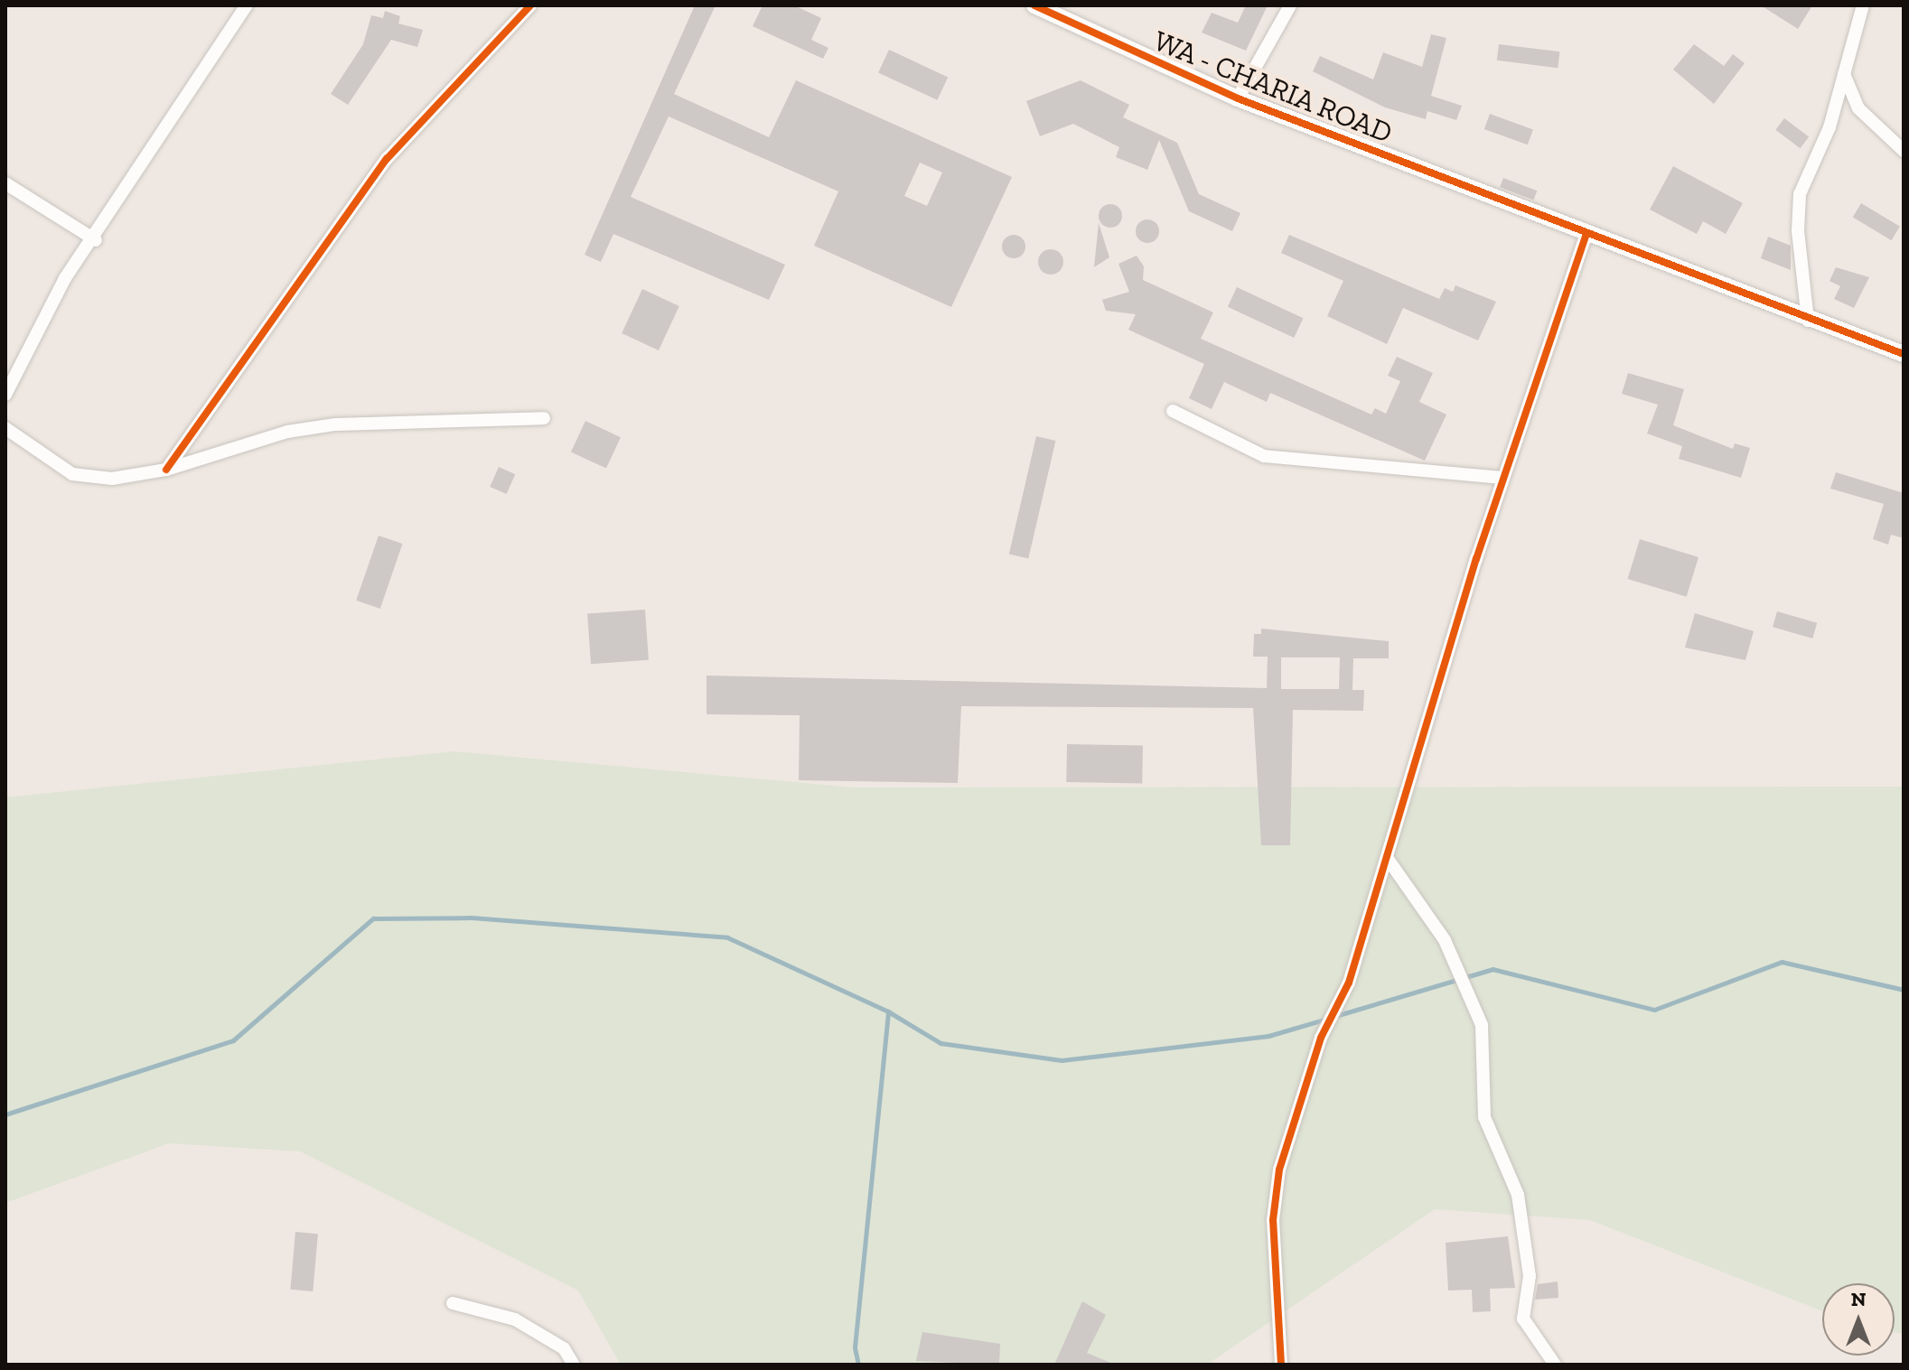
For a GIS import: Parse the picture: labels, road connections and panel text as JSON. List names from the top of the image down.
{
  "streets": {
    "street": ["WA - CHARIA ROAD"]
  },
  "north": "top"
}
